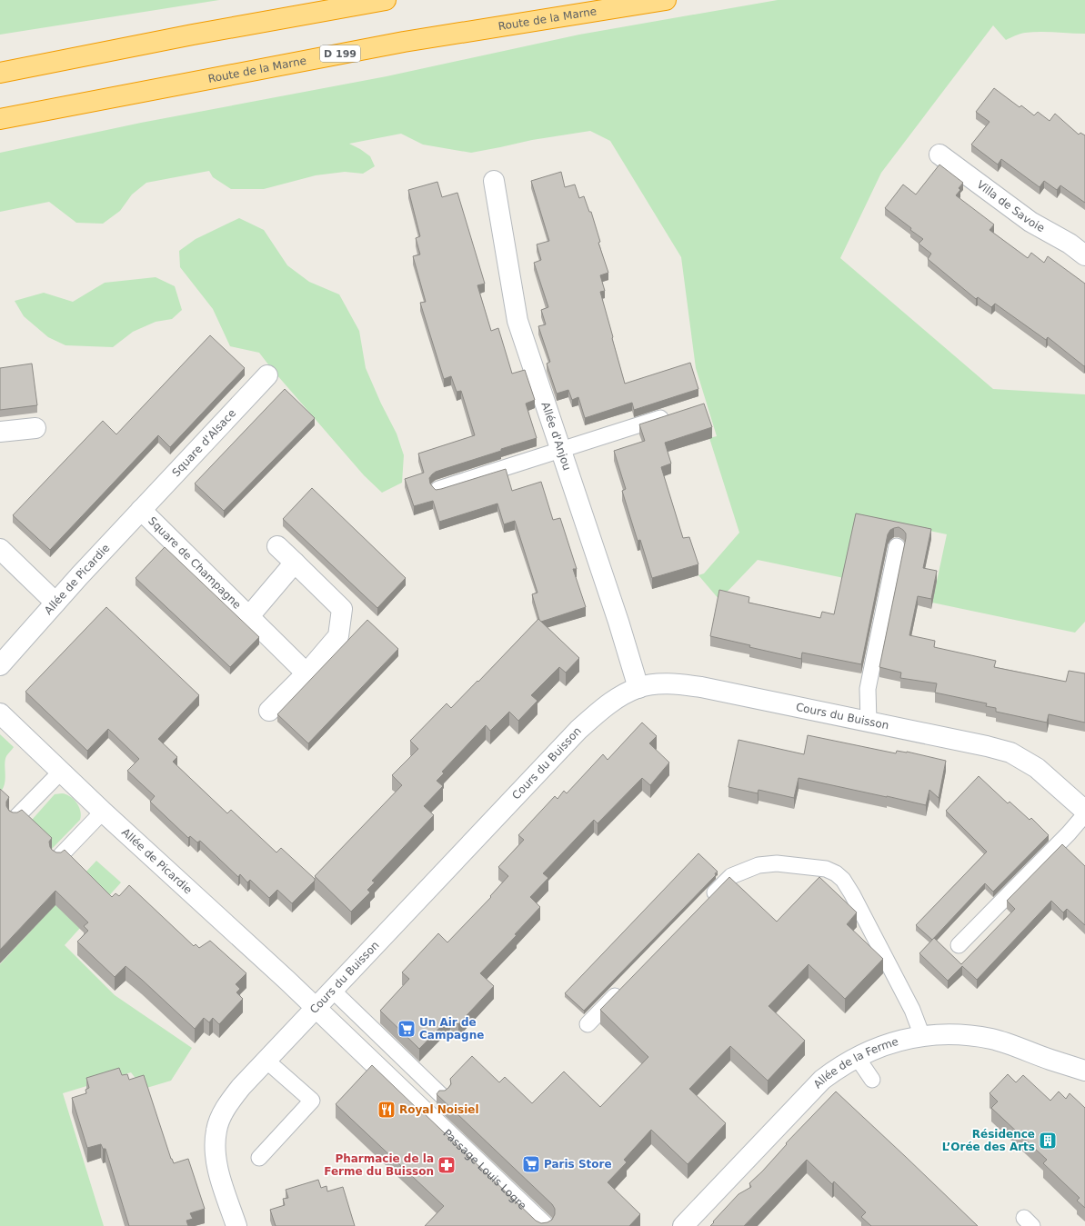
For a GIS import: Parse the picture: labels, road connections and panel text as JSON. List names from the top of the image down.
{
  "streets": {
    "highway": ["Route de la Marne", "D 199"],
    "street": [
      "Villa de Savoie",
      "Allée d'Anjou",
      "Square d'Alsace",
      "Square de Champagne",
      "Allée de Picardie",
      "Cours du Buisson",
      "Allée de la Ferme",
      "Passage Louis Logre"
    ]
  },
  "crossings": [
    ["Allée d'Anjou", "Cours du Buisson"],
    ["Square d'Alsace", "Square de Champagne"],
    ["Square d'Alsace", "Allée de Picardie"],
    ["Square de Champagne", "Allée de Picardie"],
    ["Allée de Picardie", "Cours du Buisson"],
    ["Allée de Picardie", "Passage Louis Logre"],
    ["Cours du Buisson", "Passage Louis Logre"]
  ],
  "places": {
    "supermarket": ["Un Air de Campagne", "Paris Store"],
    "restaurant": ["Royal Noisiel"],
    "building": ["Résidence L’Orée des Arts"],
    "pharmacy": ["Pharmacie de la Ferme du Buisson"]
  }
}
